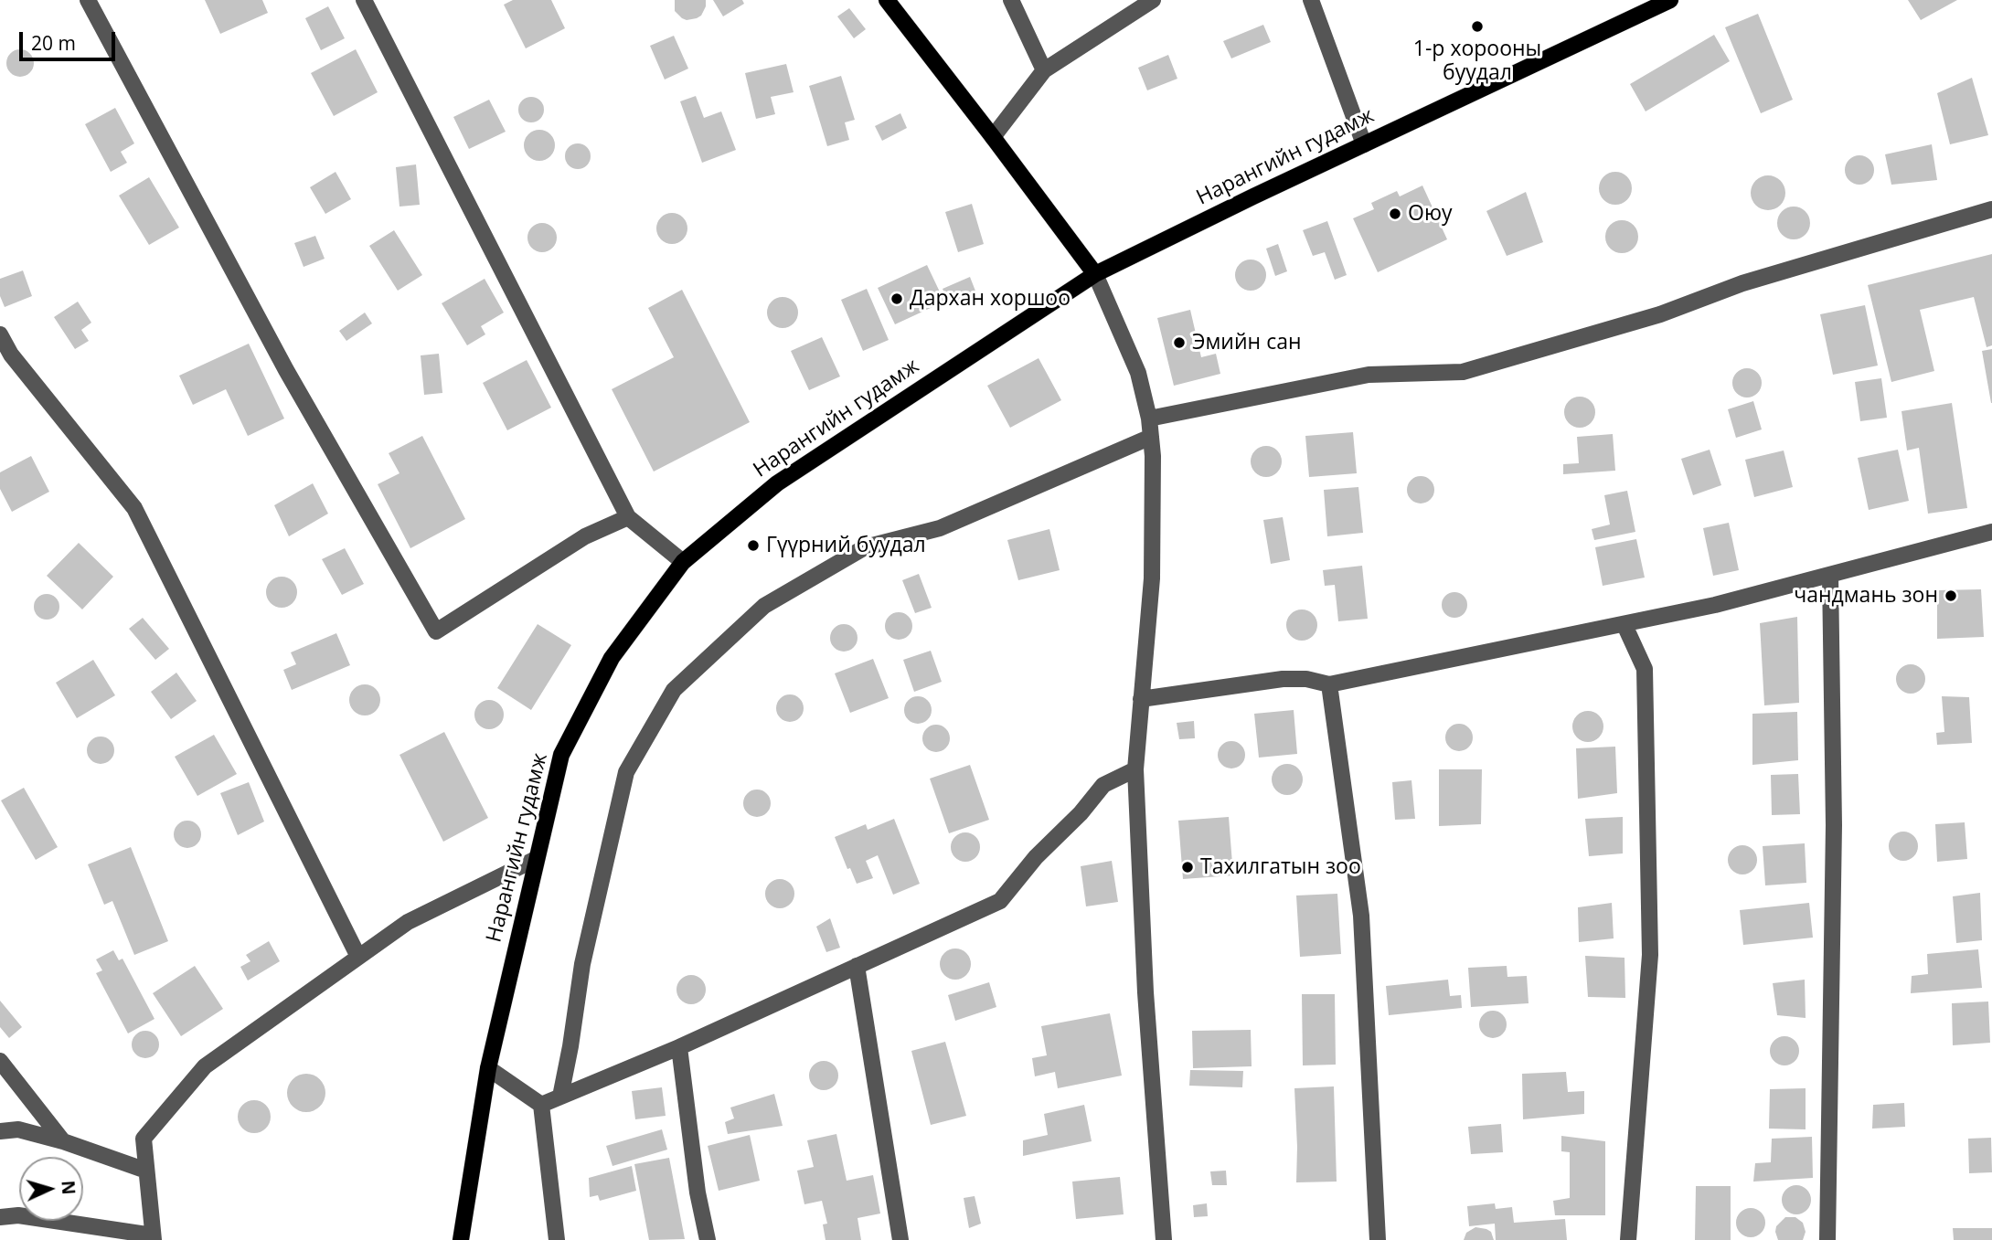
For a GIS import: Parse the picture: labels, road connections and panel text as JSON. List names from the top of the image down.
{
  "streets": {
    "main road": ["Нарангийн гудамж"]
  },
  "places": [
    "1-р хорооны буудал",
    "Оюу",
    "Дархан хоршоо",
    "Эмийн сан",
    "Гүүрний буудал",
    "чандмань зон",
    "Тахилгатын зоо"
  ],
  "scale_bar": "20 m",
  "north": "right"
}
